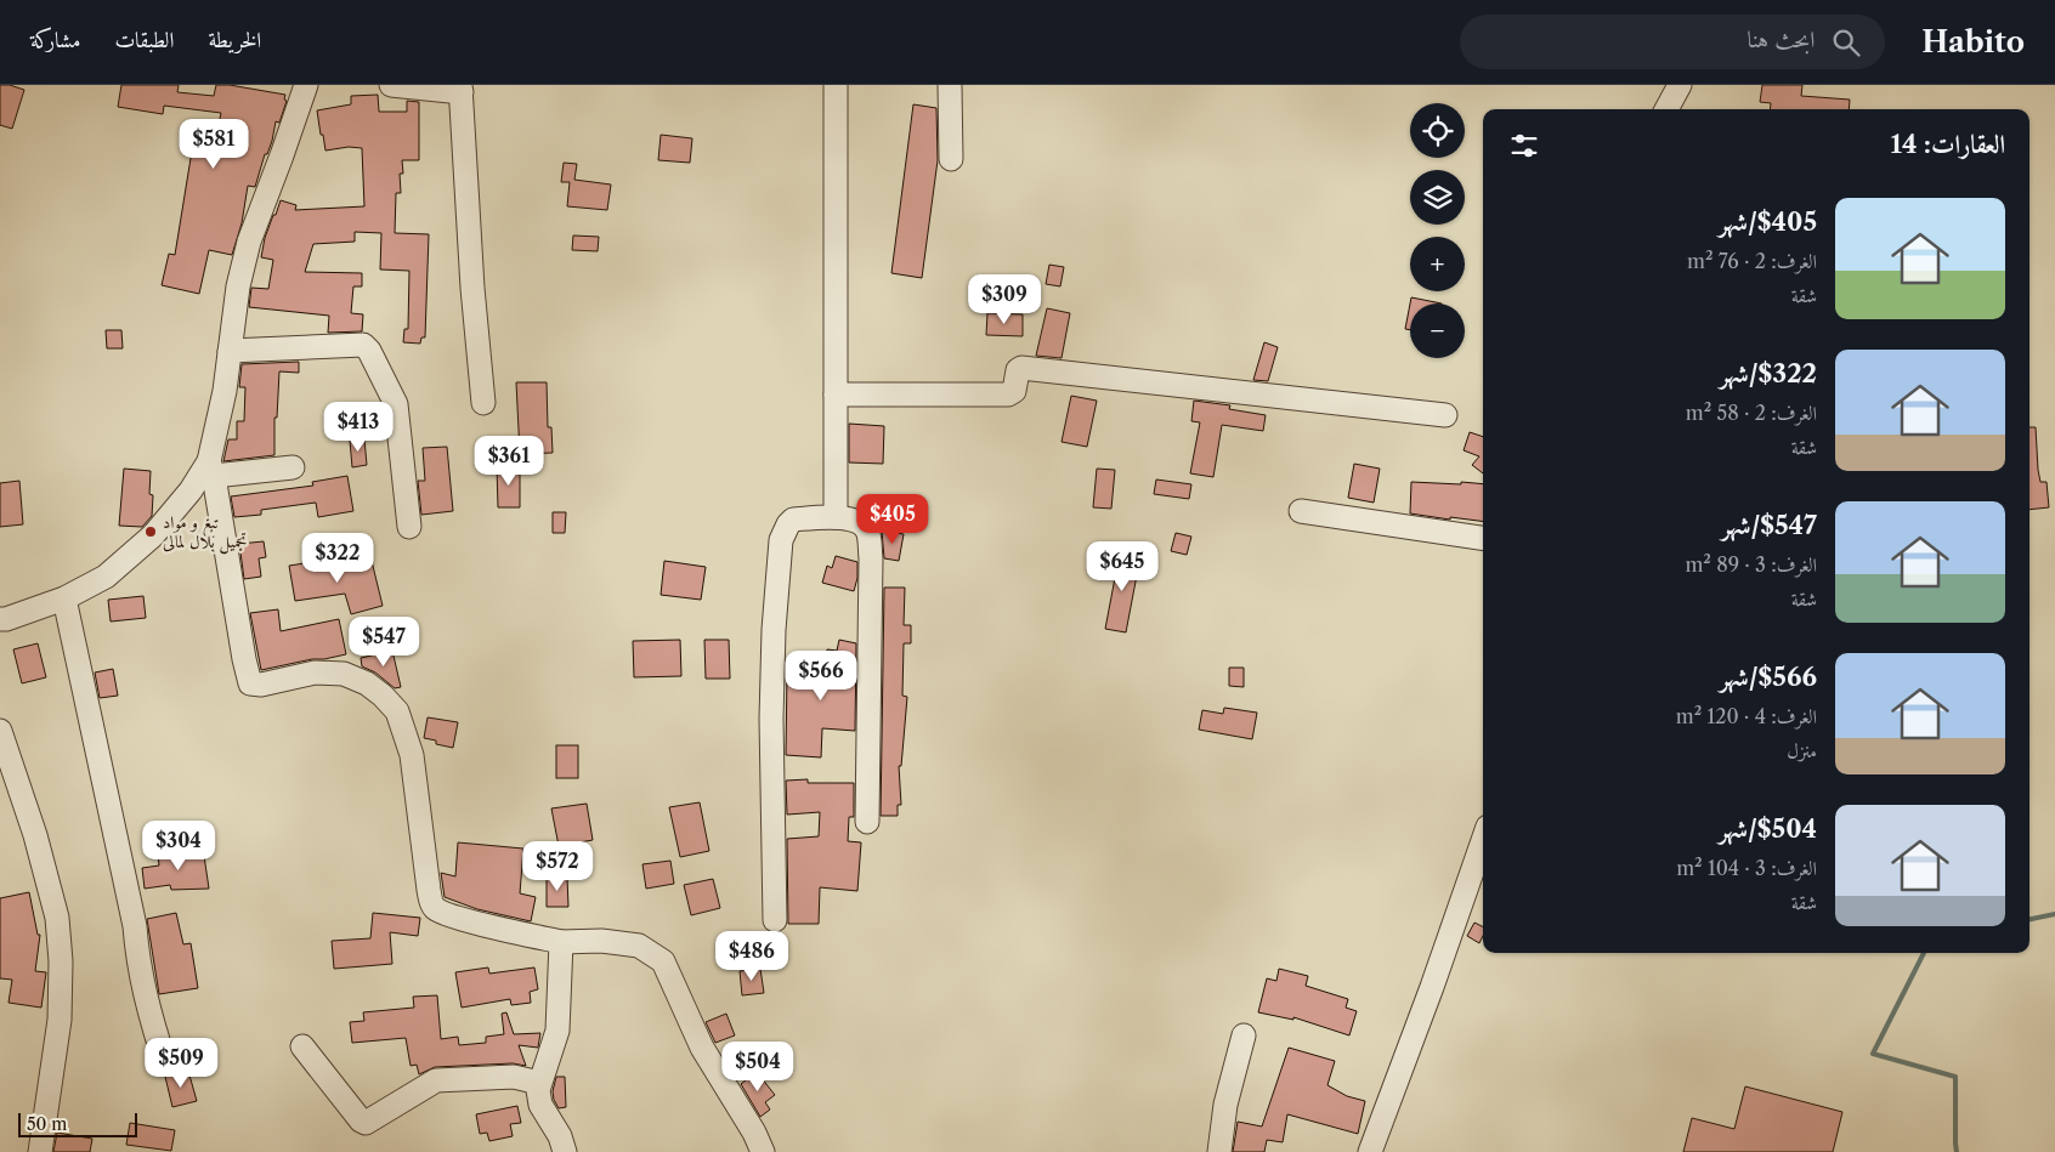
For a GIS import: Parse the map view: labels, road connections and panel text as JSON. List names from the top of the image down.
{
  "places": ["تبغ و مواد تجميل بلال لمالى"],
  "scale_bar": "50 m",
  "page": {
    "header": "Habito",
    "search": "ابحث هنا",
    "nav": ["الخريطة", "الطبقات", "مشاركة"],
    "map_buttons": ["+", "−"],
    "heading": "العقارات: 14",
    "price": [
      "$581",
      "$309",
      "$413",
      "$361",
      "$405",
      "$322",
      "$645",
      "$547",
      "$566",
      "$304",
      "$572",
      "$486",
      "$509",
      "$504"
    ],
    "list": [
      {
        "name": "$405/شهر",
        "note": "الغرف: 2 · 76 m² · شقة"
      },
      {
        "name": "$322/شهر",
        "note": "الغرف: 2 · 58 m² · شقة"
      },
      {
        "name": "$547/شهر",
        "note": "الغرف: 3 · 89 m² · شقة"
      },
      {
        "name": "$566/شهر",
        "note": "الغرف: 4 · 120 m² · منزل"
      },
      {
        "name": "$504/شهر",
        "note": "الغرف: 3 · 104 m² · شقة"
      }
    ],
    "scale": "50 m"
  }
}
